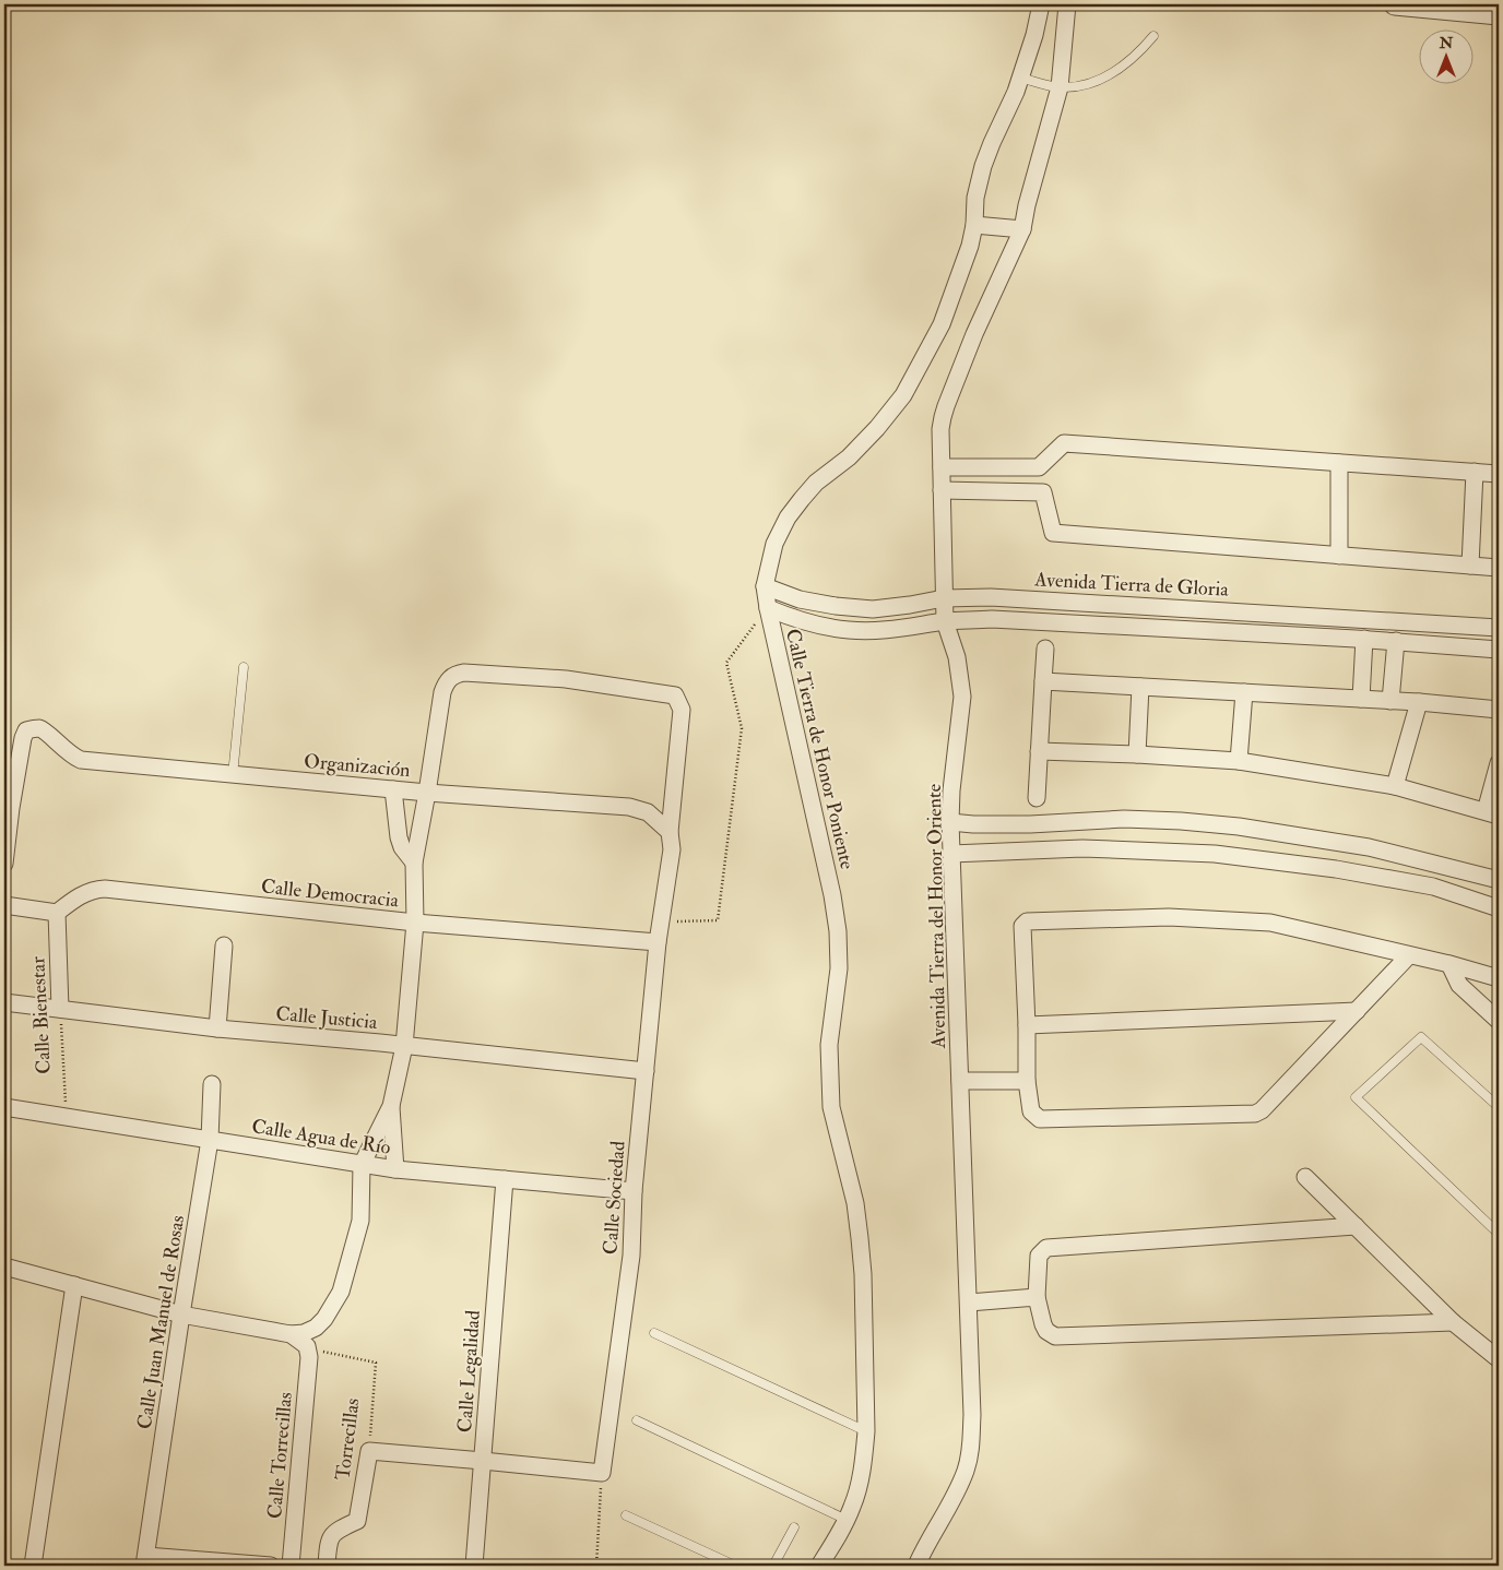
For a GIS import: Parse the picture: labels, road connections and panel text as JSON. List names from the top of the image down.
{
  "streets": {
    "street": [
      "Avenida Tierra de Gloria",
      "Calle Tierra de Honor Poniente",
      "Organización",
      "Calle Democracia",
      "Avenida Tierra del Honor Oriente",
      "Calle Bienestar",
      "Calle Justicia",
      "Calle Agua de Río",
      "Calle Sociedad",
      "Calle Juan Manuel de Rosas",
      "Calle Legalidad",
      "Torrecillas",
      "Calle Torrecillas"
    ]
  },
  "crossings": [
    ["Avenida Tierra de Gloria", "Calle Tierra de Honor Poniente"],
    ["Avenida Tierra de Gloria", "Avenida Tierra del Honor Oriente"],
    ["Organización", "Calle Sociedad"],
    ["Calle Democracia", "Calle Bienestar"],
    ["Calle Democracia", "Calle Sociedad"],
    ["Calle Bienestar", "Calle Justicia"],
    ["Calle Bienestar", "Calle Agua de Río"],
    ["Calle Justicia", "Calle Sociedad"],
    ["Calle Agua de Río", "Calle Sociedad"],
    ["Calle Agua de Río", "Calle Juan Manuel de Rosas"],
    ["Calle Agua de Río", "Calle Legalidad"],
    ["Torrecillas", "Calle Torrecillas"]
  ],
  "north": "top"
}
